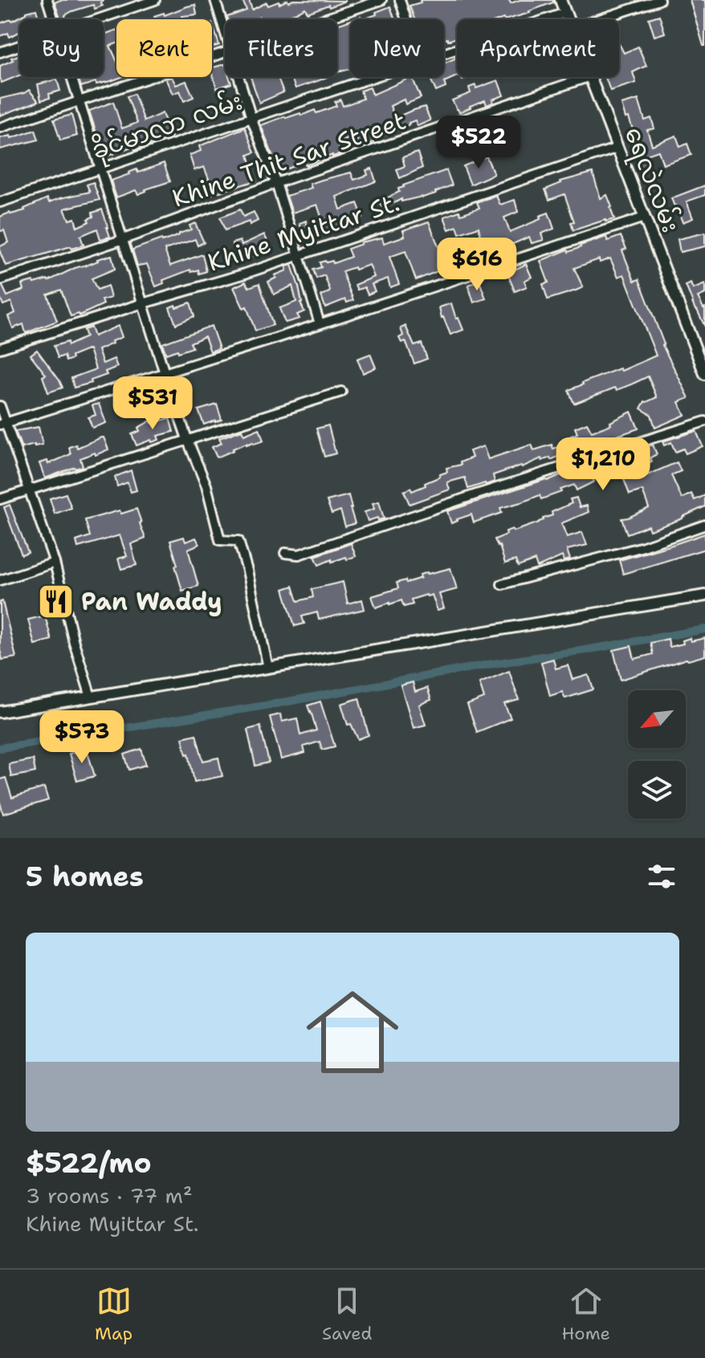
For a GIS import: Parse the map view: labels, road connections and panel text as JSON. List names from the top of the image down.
{
  "streets": {
    "main road": ["ရေလဲလမ်း"],
    "street": ["ခိုင်မာလာ လမ်း", "Khine Thit Sar Street", "Khine Myittar St."]
  },
  "crossings": [
    ["ခိုင်မာလာ လမ်း", "ရေလဲလမ်း"],
    ["ရေလဲလမ်း", "Khine Myittar St."]
  ],
  "places": {
    "restaurant": ["Pan Waddy"]
  },
  "north": "bottom left",
  "page": {
    "chip": [
      "Buy",
      "Rent",
      "Filters",
      "New",
      "Apartment"
    ],
    "price": [
      "$522",
      "$616",
      "$531",
      "$1,210",
      "$573"
    ],
    "heading": "5 homes",
    "list": [
      {
        "name": "$522/mo",
        "note": "3 rooms · 77 m² · Khine Myittar St."
      }
    ],
    "tabs": ["Map", "Saved", "Home"]
  }
}
